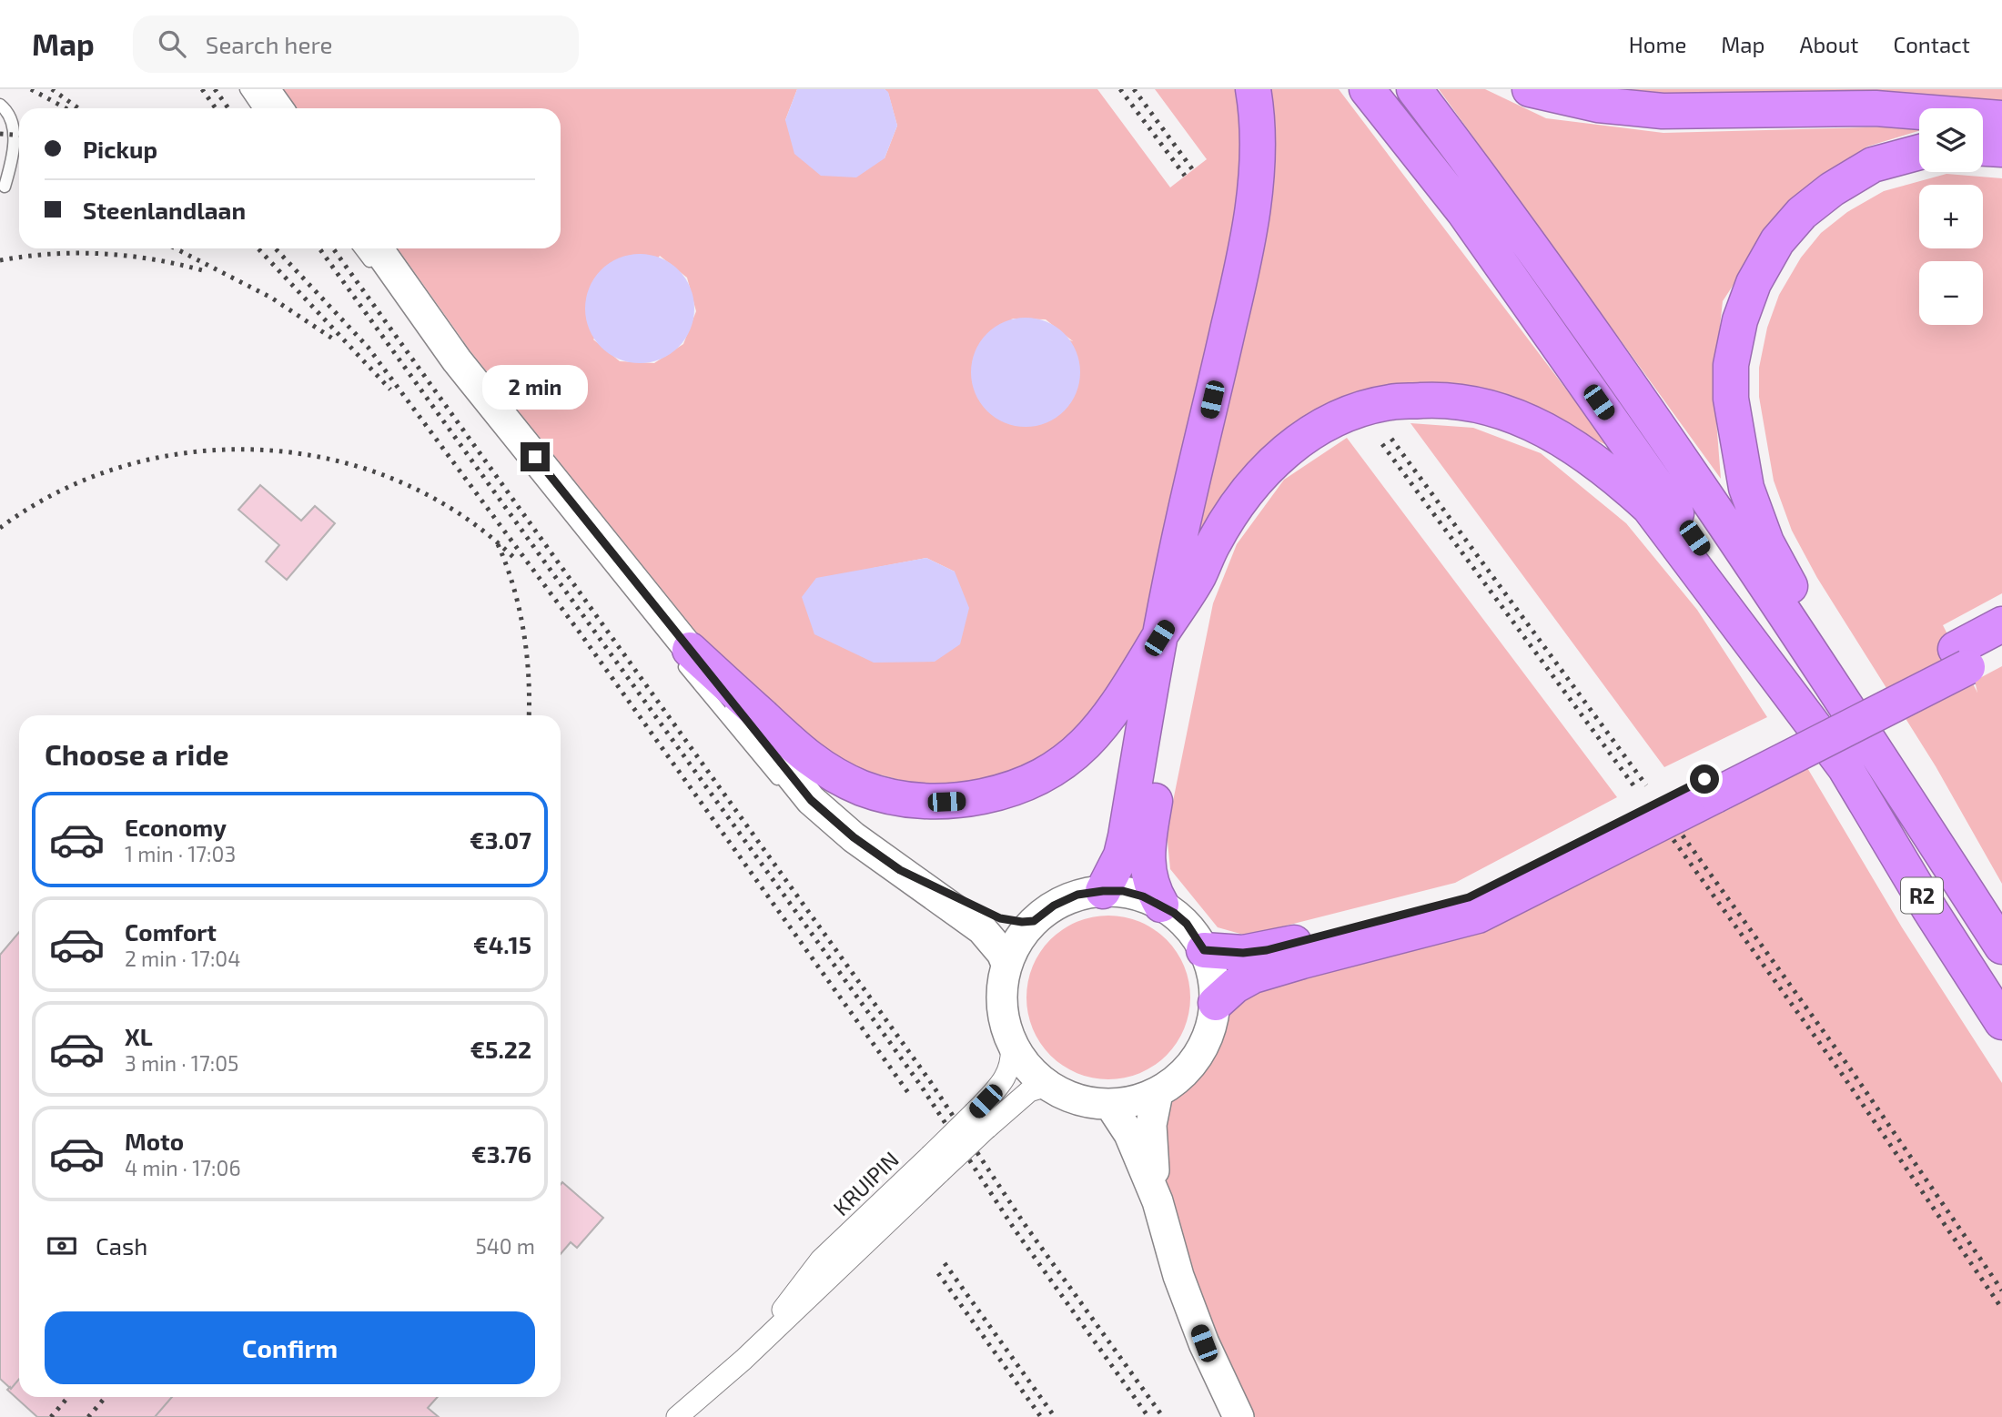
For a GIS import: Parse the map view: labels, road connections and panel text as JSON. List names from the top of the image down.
{
  "streets": {
    "highway": ["R2"],
    "street": ["KRUIPIN"]
  },
  "page": {
    "header": "Map",
    "search": "Search here",
    "nav": [
      "Home",
      "Map",
      "About",
      "Contact"
    ],
    "map_buttons": ["+", "−"],
    "banner": ["Pickup", "Steenlandlaan"],
    "bubble": "2 min",
    "heading": "Choose a ride",
    "list": [
      {
        "name": "Economy",
        "note": "1 min · 17:03",
        "value": "€3.07"
      },
      {
        "name": "Comfort",
        "note": "2 min · 17:04",
        "value": "€4.15"
      },
      {
        "name": "XL",
        "note": "3 min · 17:05",
        "value": "€5.22"
      },
      {
        "name": "Moto",
        "note": "4 min · 17:06",
        "value": "€3.76"
      }
    ],
    "pay": ["Cash", "540 m"],
    "buttons": "Confirm"
  }
}
